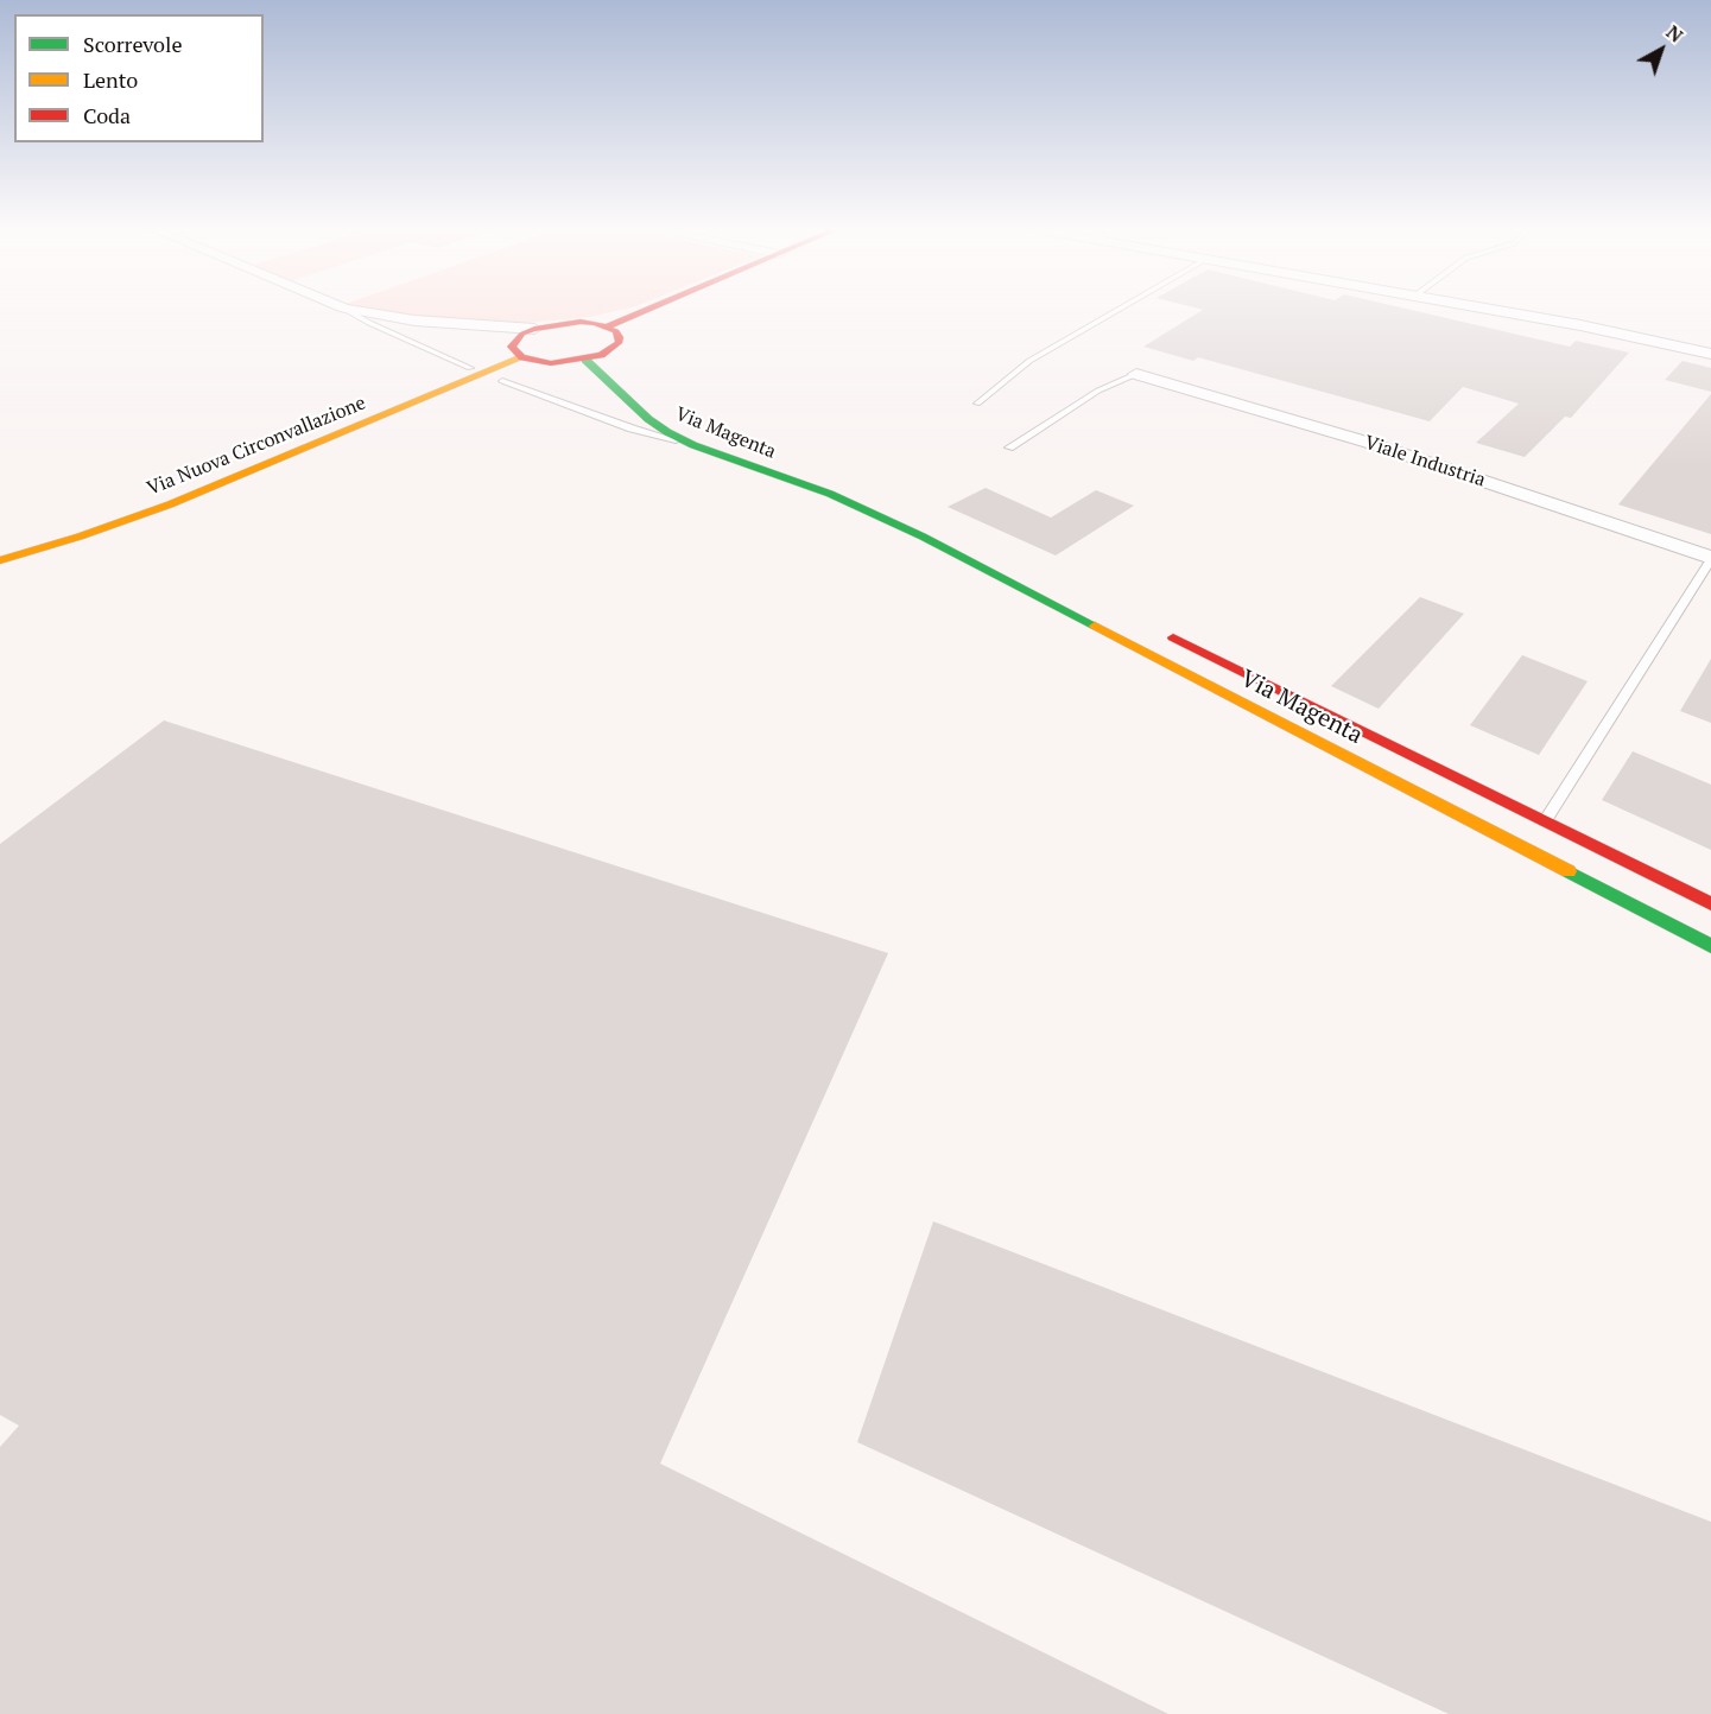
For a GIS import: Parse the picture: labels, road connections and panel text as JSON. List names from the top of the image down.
{
  "streets": {
    "street": ["Via Magenta", "Via Nuova Circonvallazione", "Viale Industria"]
  },
  "legend": ["Scorrevole", "Lento", "Coda"],
  "north": "top right"
}
